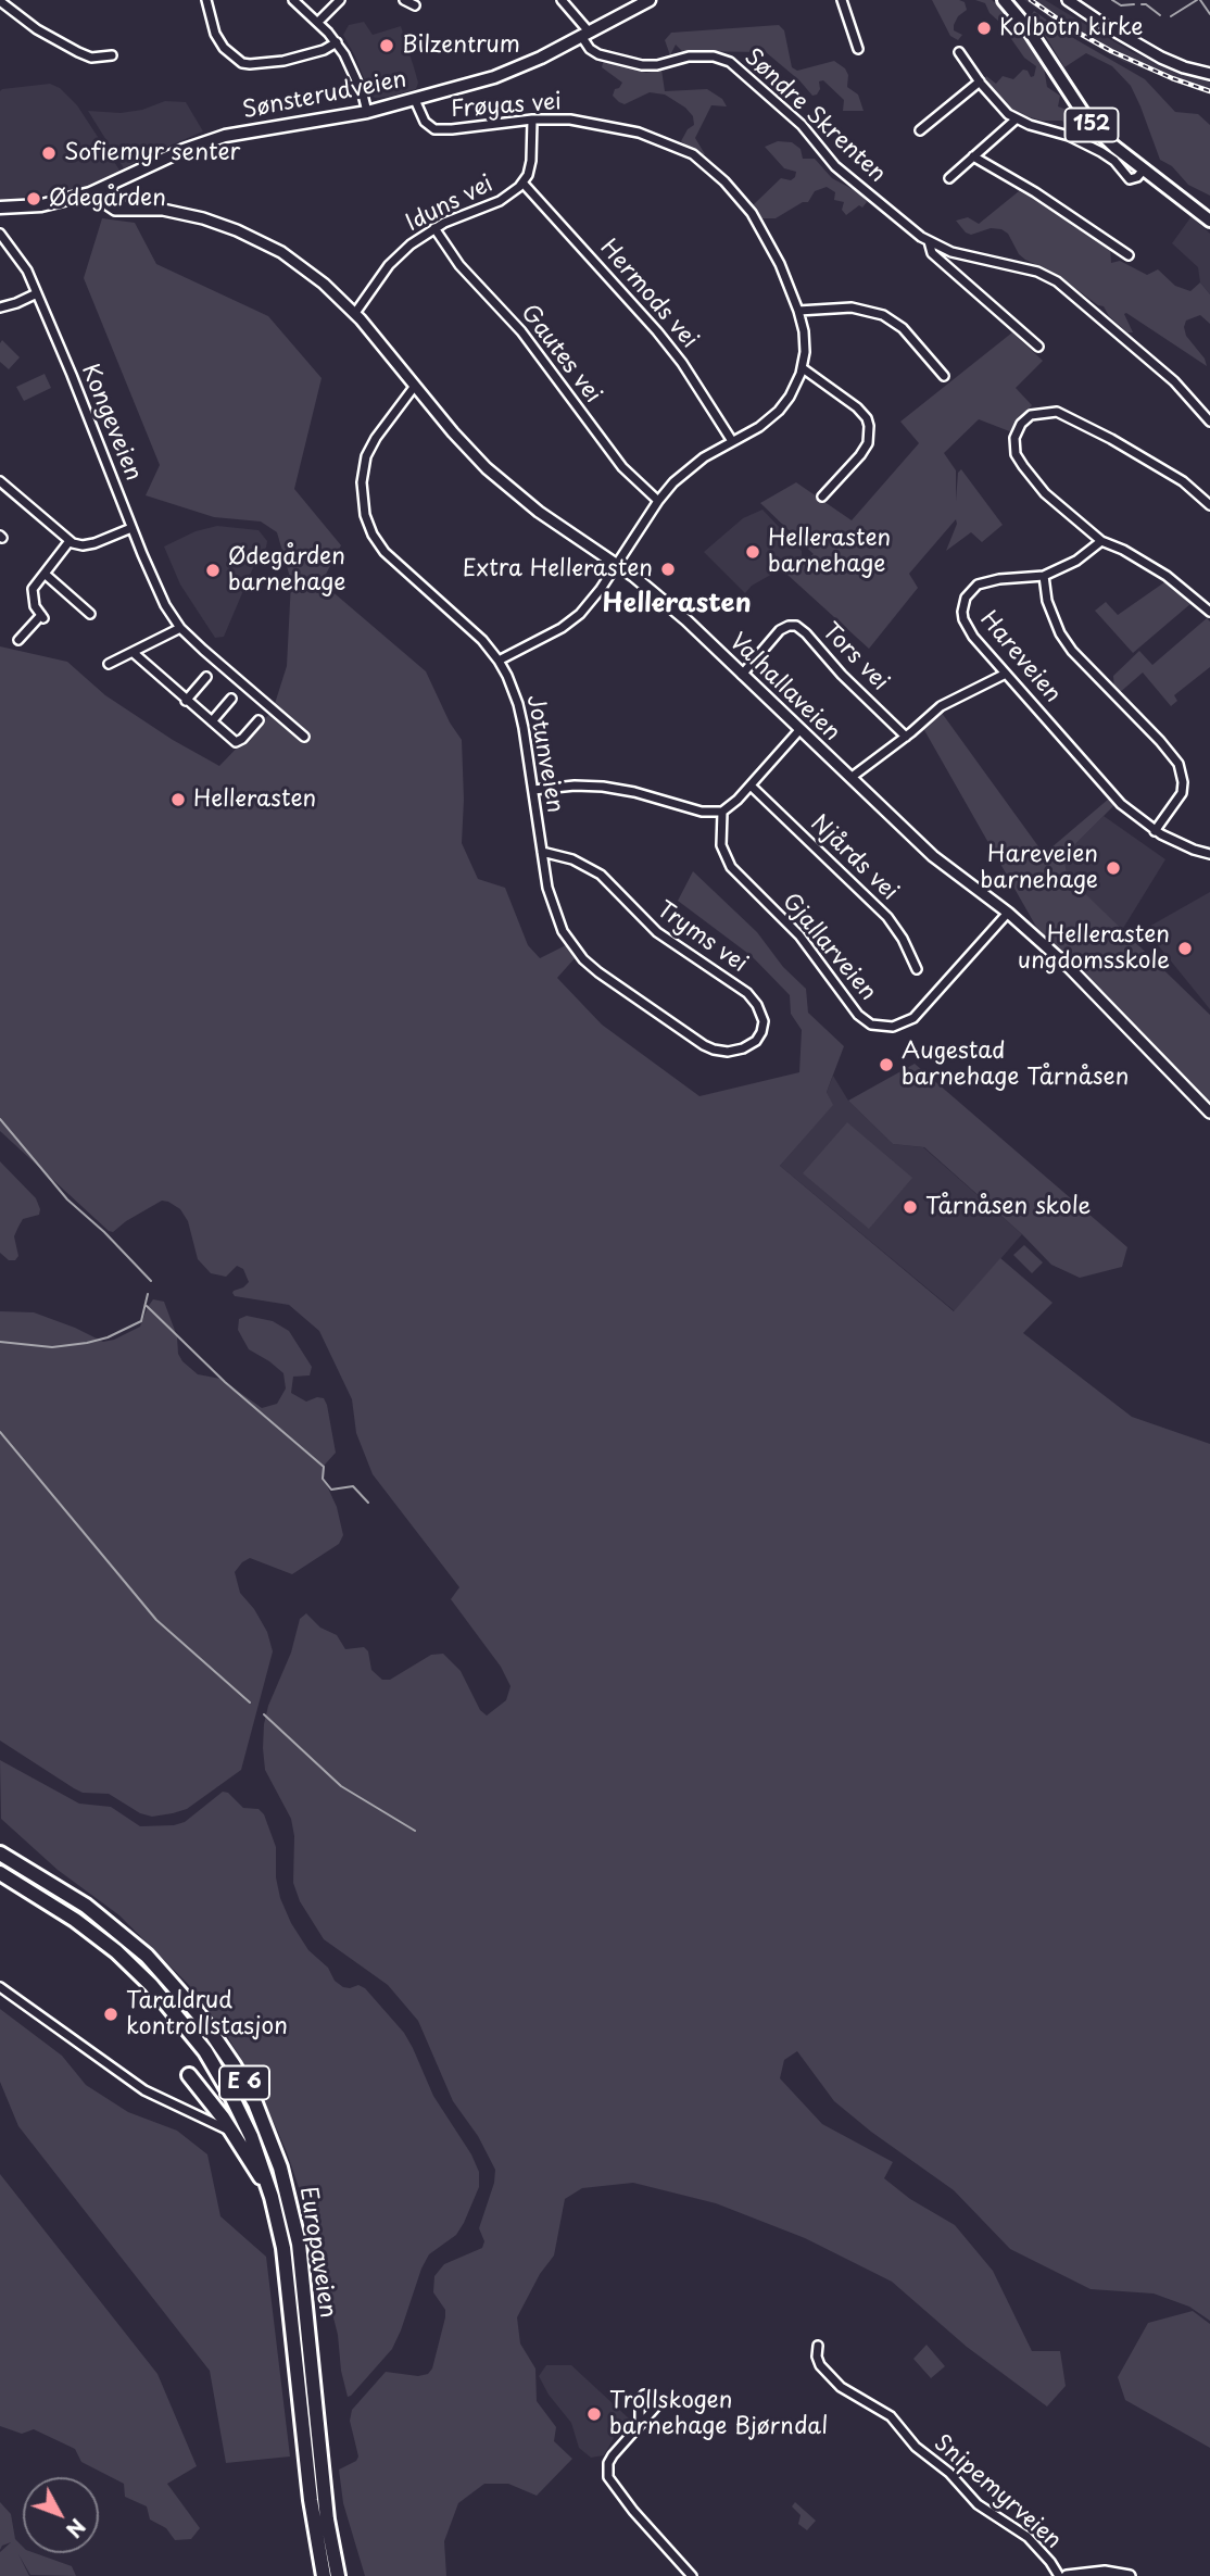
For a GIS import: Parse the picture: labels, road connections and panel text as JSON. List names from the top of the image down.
{
  "streets": {
    "highway": ["E 6", "Europaveien"],
    "main road": ["Sønsterudveien", "152"],
    "street": [
      "Frøyas vei",
      "Søndre Skrenten",
      "Iduns vei",
      "Hermods vei",
      "Gautes vei",
      "Kongeveien",
      "Tors vei",
      "Hareveien",
      "Valhallaveien",
      "Jotunveien",
      "Njårds vei",
      "Tryms vei",
      "Gjallarveien",
      "Snipemyrveien"
    ]
  },
  "crossings": [
    ["Sønsterudveien", "Frøyas vei"],
    ["Sønsterudveien", "Søndre Skrenten"],
    ["Sønsterudveien", "Valhallaveien"],
    ["Frøyas vei", "Iduns vei"],
    ["Iduns vei", "Hermods vei"],
    ["Iduns vei", "Gautes vei"],
    ["Iduns vei", "Valhallaveien"],
    ["Tors vei", "Valhallaveien"],
    ["Valhallaveien", "Jotunveien"],
    ["Valhallaveien", "Gjallarveien"],
    ["Jotunveien", "Tryms vei"],
    ["E 6", "Europaveien"]
  ],
  "districts": ["Hellerasten"],
  "places": [
    "Kolbotn kirke",
    "Bilzentrum",
    "Sofiemyr senter",
    "Ødegården",
    "Hellerasten barnehage",
    "Extra Hellerasten",
    "Ødegården barnehage",
    "Hellerasten",
    "Hareveien barnehage",
    "Hellerasten ungdomsskole",
    "Augestad barnehage Tårnåsen",
    "Tårnåsen skole",
    "Taraldrud kontrollstasjon",
    "Trollskogen barnehage Bjørndal"
  ],
  "north": "bottom right"
}
